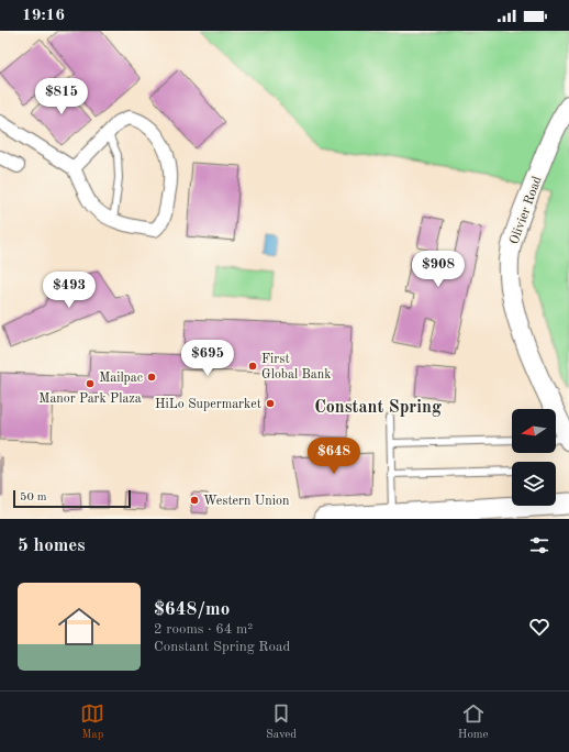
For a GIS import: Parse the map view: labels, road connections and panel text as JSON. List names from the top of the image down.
{
  "streets": {
    "main road": ["Olivier Road"]
  },
  "districts": ["Constant Spring"],
  "places": [
    "First Global Bank",
    "Mailpac",
    "Manor Park Plaza",
    "HiLo Supermarket",
    "Western Union"
  ],
  "scale_bar": "50 m",
  "north": "left",
  "page": {
    "status": "19:16",
    "price": [
      "$815",
      "$908",
      "$493",
      "$695",
      "$648"
    ],
    "scale": "50 m",
    "heading": "5 homes",
    "list": [
      {
        "name": "$648/mo",
        "note": "2 rooms · 64 m² · Constant Spring Road"
      }
    ],
    "tabs": ["Map", "Saved", "Home"]
  }
}
